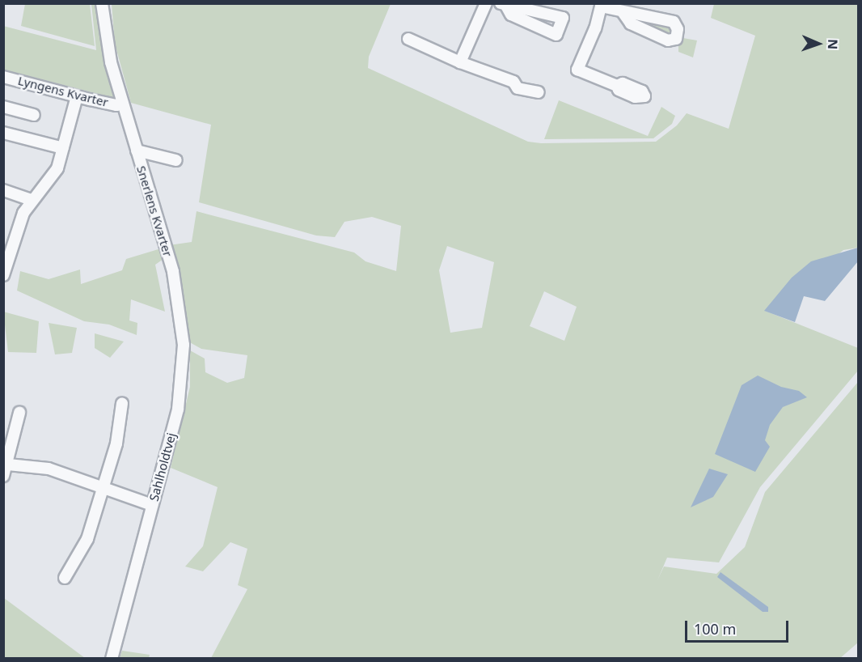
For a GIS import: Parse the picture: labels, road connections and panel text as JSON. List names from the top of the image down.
{
  "streets": {
    "street": ["Lyngens Kvarter", "Snerlens Kvarter", "Sahlholdtvej"]
  },
  "crossings": [
    ["Lyngens Kvarter", "Snerlens Kvarter"],
    ["Snerlens Kvarter", "Sahlholdtvej"]
  ],
  "scale_bar": "100 m",
  "north": "right"
}
